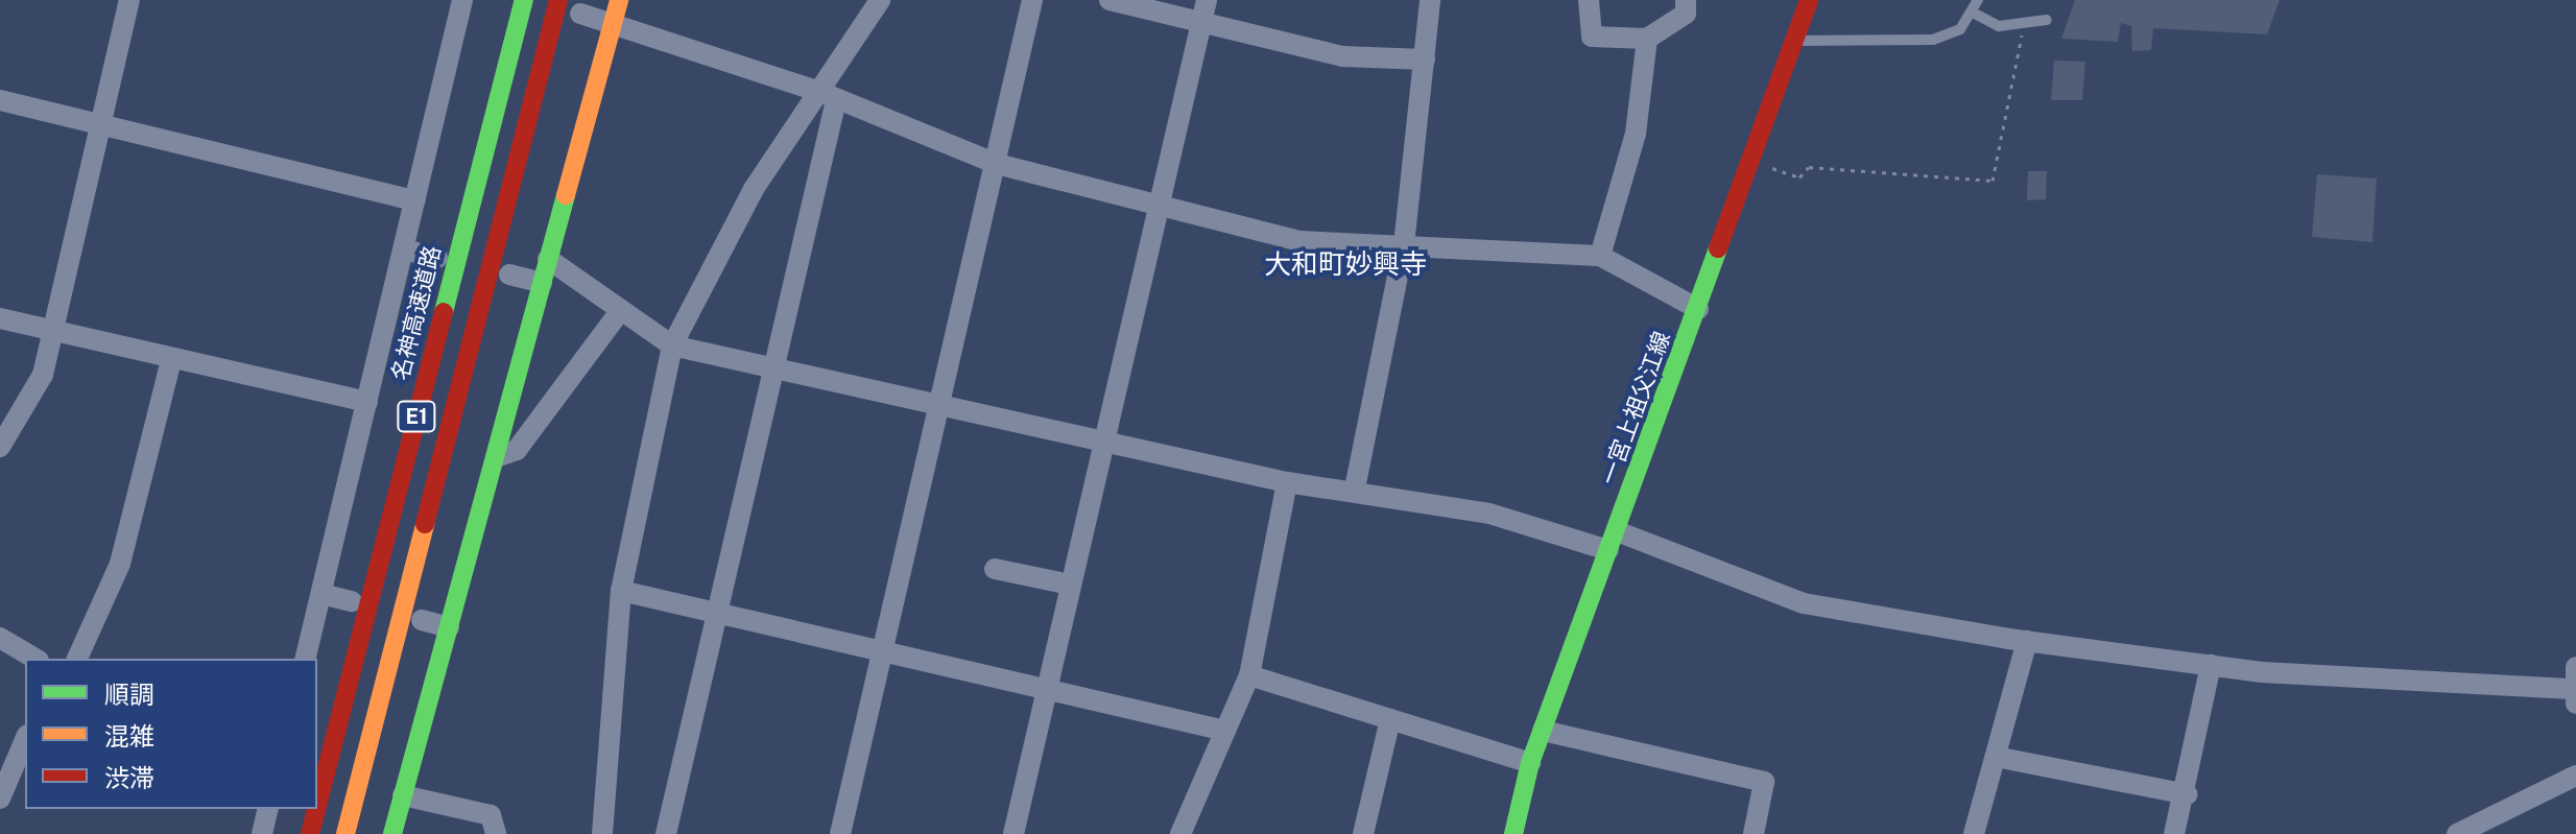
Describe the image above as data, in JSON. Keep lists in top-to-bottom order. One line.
{"streets":{"main road":["名神高速道路","一宮上祖父江線","E1"]},"districts":["大和町妙興寺"],"legend":["順調","混雑","渋滞"]}
